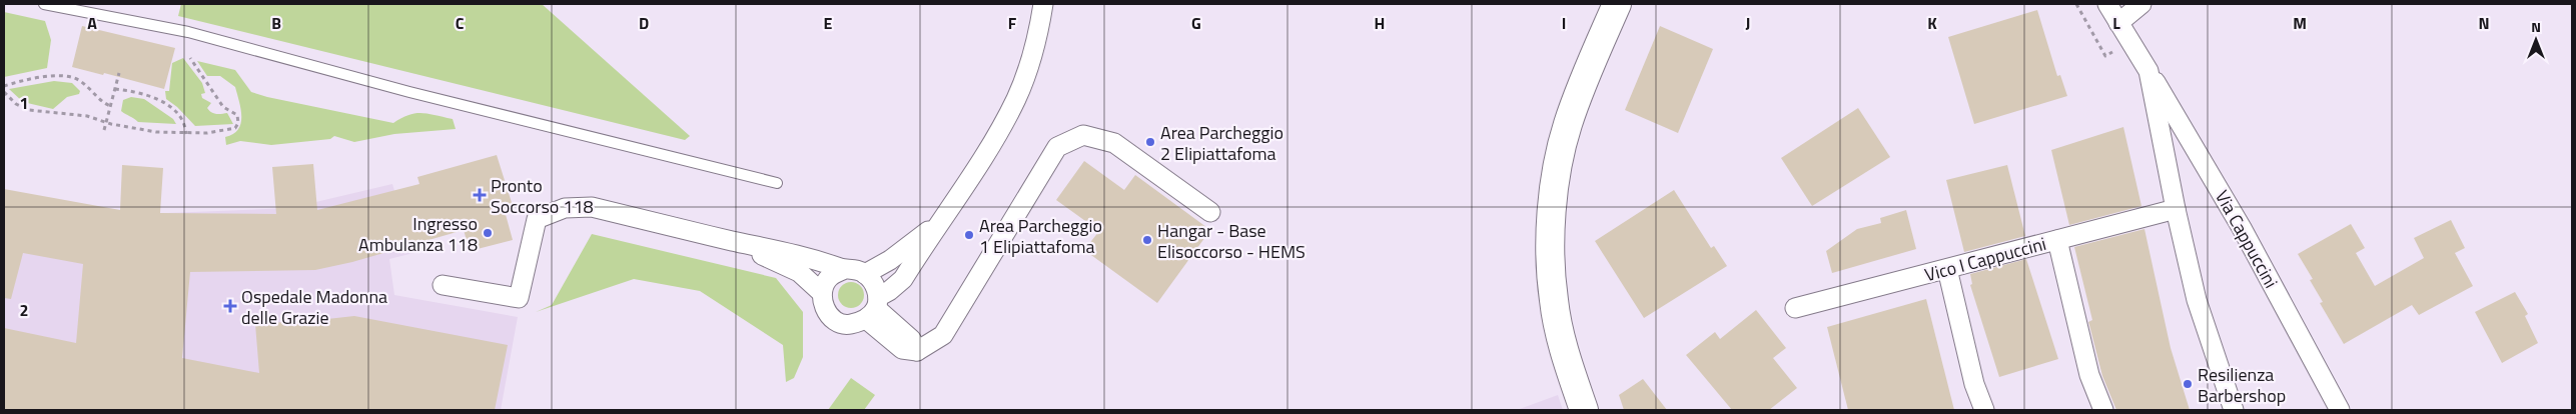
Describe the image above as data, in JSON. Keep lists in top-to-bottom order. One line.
{"streets":{"street":["Via Cappuccini","Vico I Cappuccini"]},"crossings":[["Via Cappuccini","Vico I Cappuccini"]],"places":{"other":["Area Parcheggio 2 Elipiattafoma","Ingresso Ambulanza 118","Area Parcheggio 1 Elipiattafoma","Hangar - Base Elisoccorso - HEMS","Resilienza Barbershop"],"health":["Pronto Soccorso 118","Ospedale Madonna delle Grazie"]},"north":"top","grid":{"columns":["A","B","C","D","E","F","G","H","I","J","K","L","M","N"],"rows":["1","2"]}}
